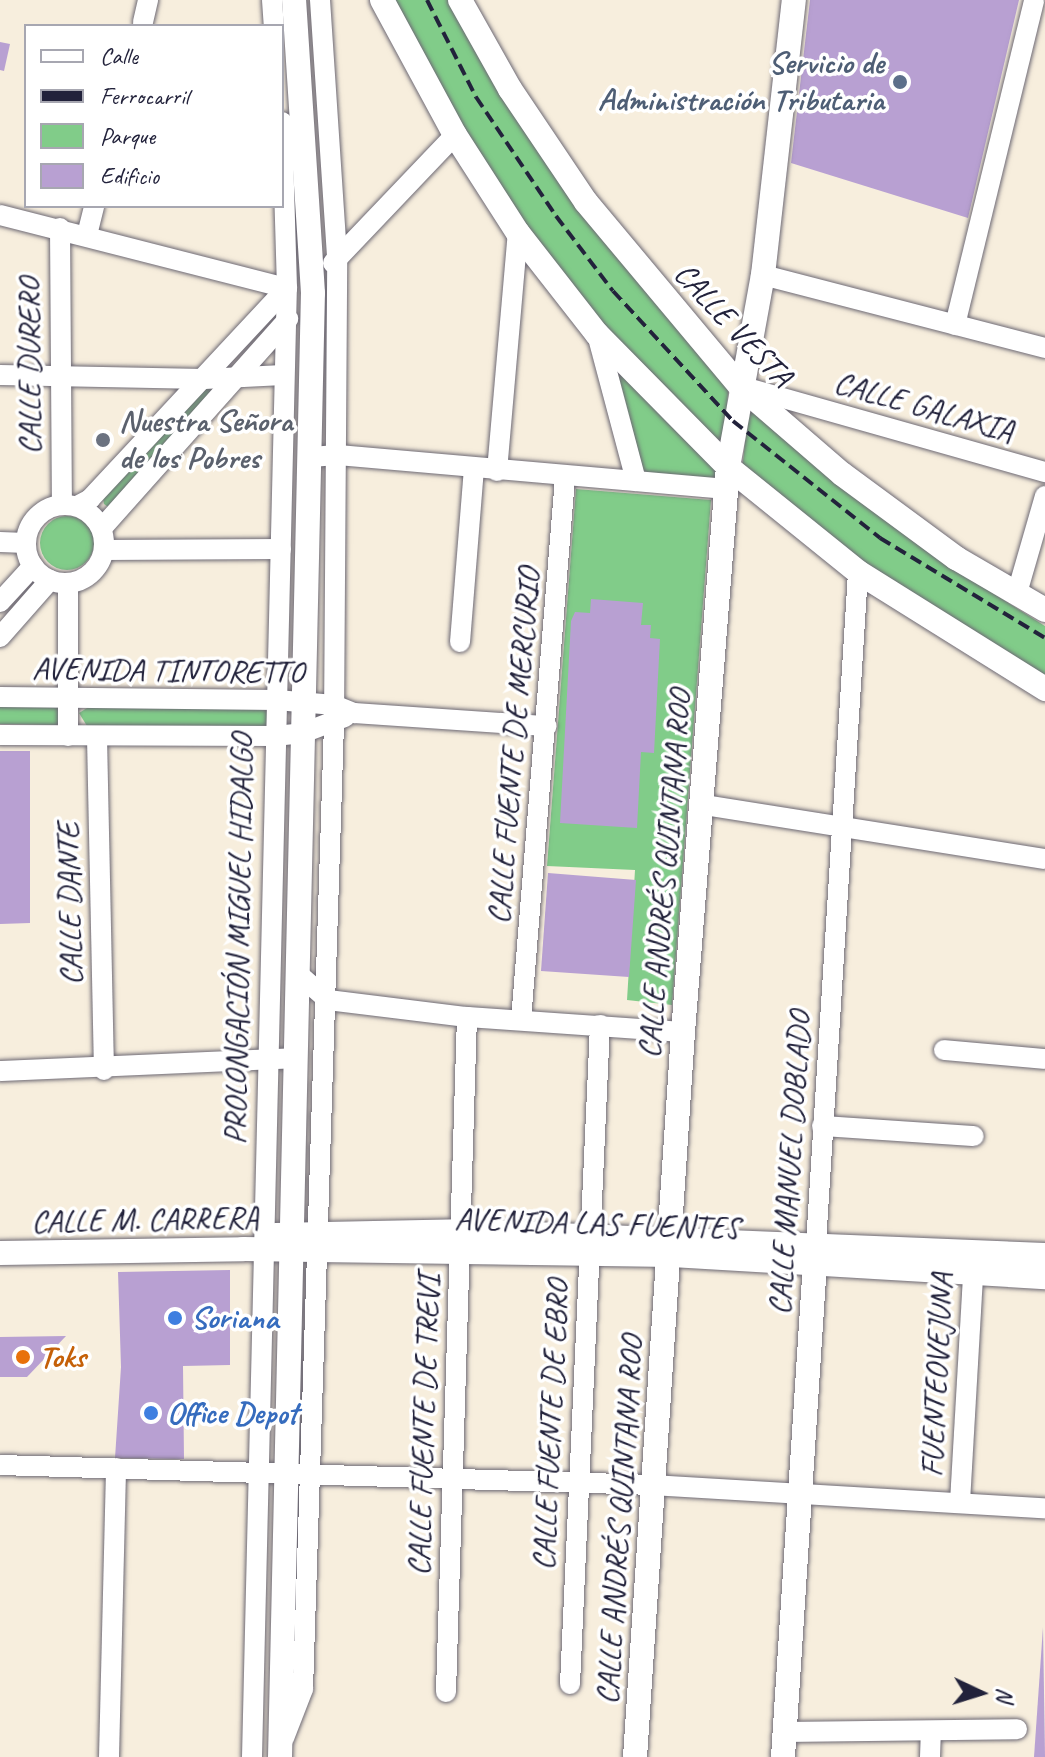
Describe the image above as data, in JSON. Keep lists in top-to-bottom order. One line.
{"streets":{"main road":["CALLE VESTA","CALLE ANDRÉS QUINTANA ROO","PROLONGACIÓN MIGUEL HIDALGO","CALLE MANUEL DOBLADO","CALLE M. CARRERA","AVENIDA LAS FUENTES"],"street":["CALLE DURERO","CALLE GALAXIA","AVENIDA TINTORETTO","CALLE FUENTE DE MERCURIO","CALLE DANTE","FUENTEOVEJUNA","CALLE FUENTE DE TREVI","CALLE FUENTE DE EBRO"]},"crossings":[["CALLE VESTA","CALLE GALAXIA"],["CALLE VESTA","CALLE ANDRÉS QUINTANA ROO"],["CALLE GALAXIA","CALLE ANDRÉS QUINTANA ROO"],["AVENIDA TINTORETTO","CALLE DANTE"],["AVENIDA TINTORETTO","PROLONGACIÓN MIGUEL HIDALGO"],["CALLE ANDRÉS QUINTANA ROO","AVENIDA LAS FUENTES"],["PROLONGACIÓN MIGUEL HIDALGO","CALLE M. CARRERA"],["PROLONGACIÓN MIGUEL HIDALGO","AVENIDA LAS FUENTES"],["CALLE MANUEL DOBLADO","AVENIDA LAS FUENTES"],["CALLE M. CARRERA","AVENIDA LAS FUENTES"],["AVENIDA LAS FUENTES","FUENTEOVEJUNA"],["AVENIDA LAS FUENTES","CALLE FUENTE DE TREVI"],["AVENIDA LAS FUENTES","CALLE FUENTE DE EBRO"]],"places":["Servicio de Administración Tributaria","Nuestra Señora de los Pobres","Soriana","Toks","Office Depot"],"legend":["Calle","Ferrocarril","Parque","Edificio"],"north":"right"}
